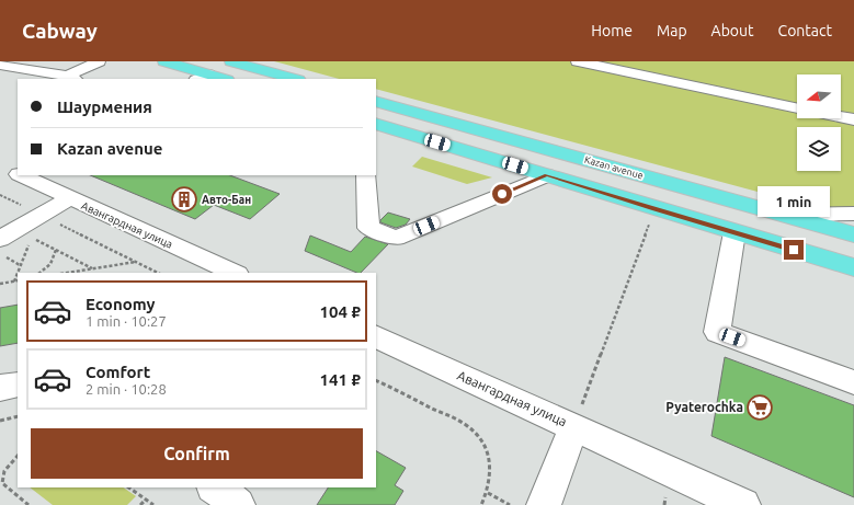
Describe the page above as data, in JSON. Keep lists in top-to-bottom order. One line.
{"streets":{"main road":["Kazan avenue"],"street":["Авангардная улица"]},"places":{"building":["Авто-Бан"],"supermarket":["Pyaterochka"]},"north":"left","page":{"header":"Cabway","nav":["Home","Map","About","Contact"],"banner":["Шаурмения","Kazan avenue"],"bubble":"1 min","list":[{"name":"Economy","note":"1 min · 10:27","value":"104 ₽"},{"name":"Comfort","note":"2 min · 10:28","value":"141 ₽"}],"buttons":"Confirm"}}
